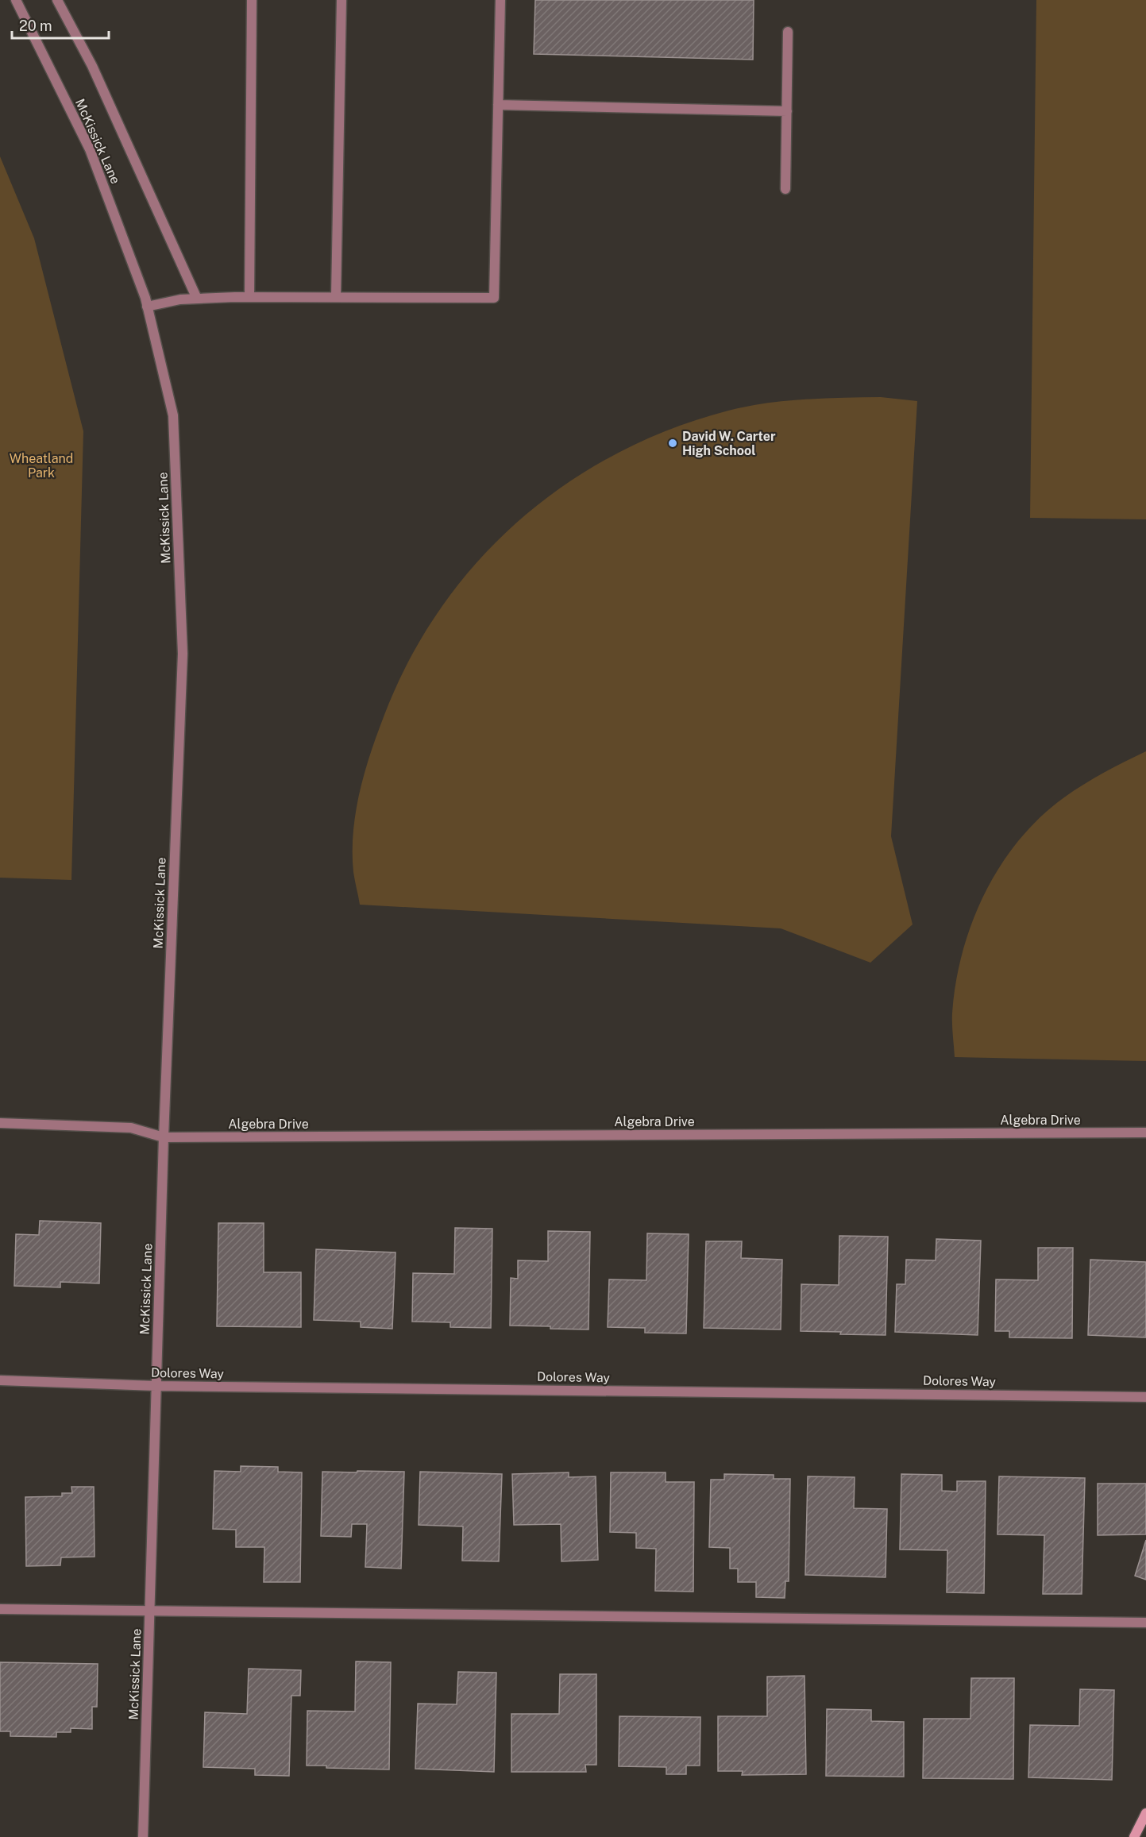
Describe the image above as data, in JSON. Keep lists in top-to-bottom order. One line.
{"streets":{"street":["McKissick Lane","Algebra Drive","Dolores Way"]},"crossings":[["McKissick Lane","Algebra Drive"],["McKissick Lane","Dolores Way"]],"parks":["Wheatland Park"],"places":["David W. Carter High School"],"scale_bar":"20 m"}
